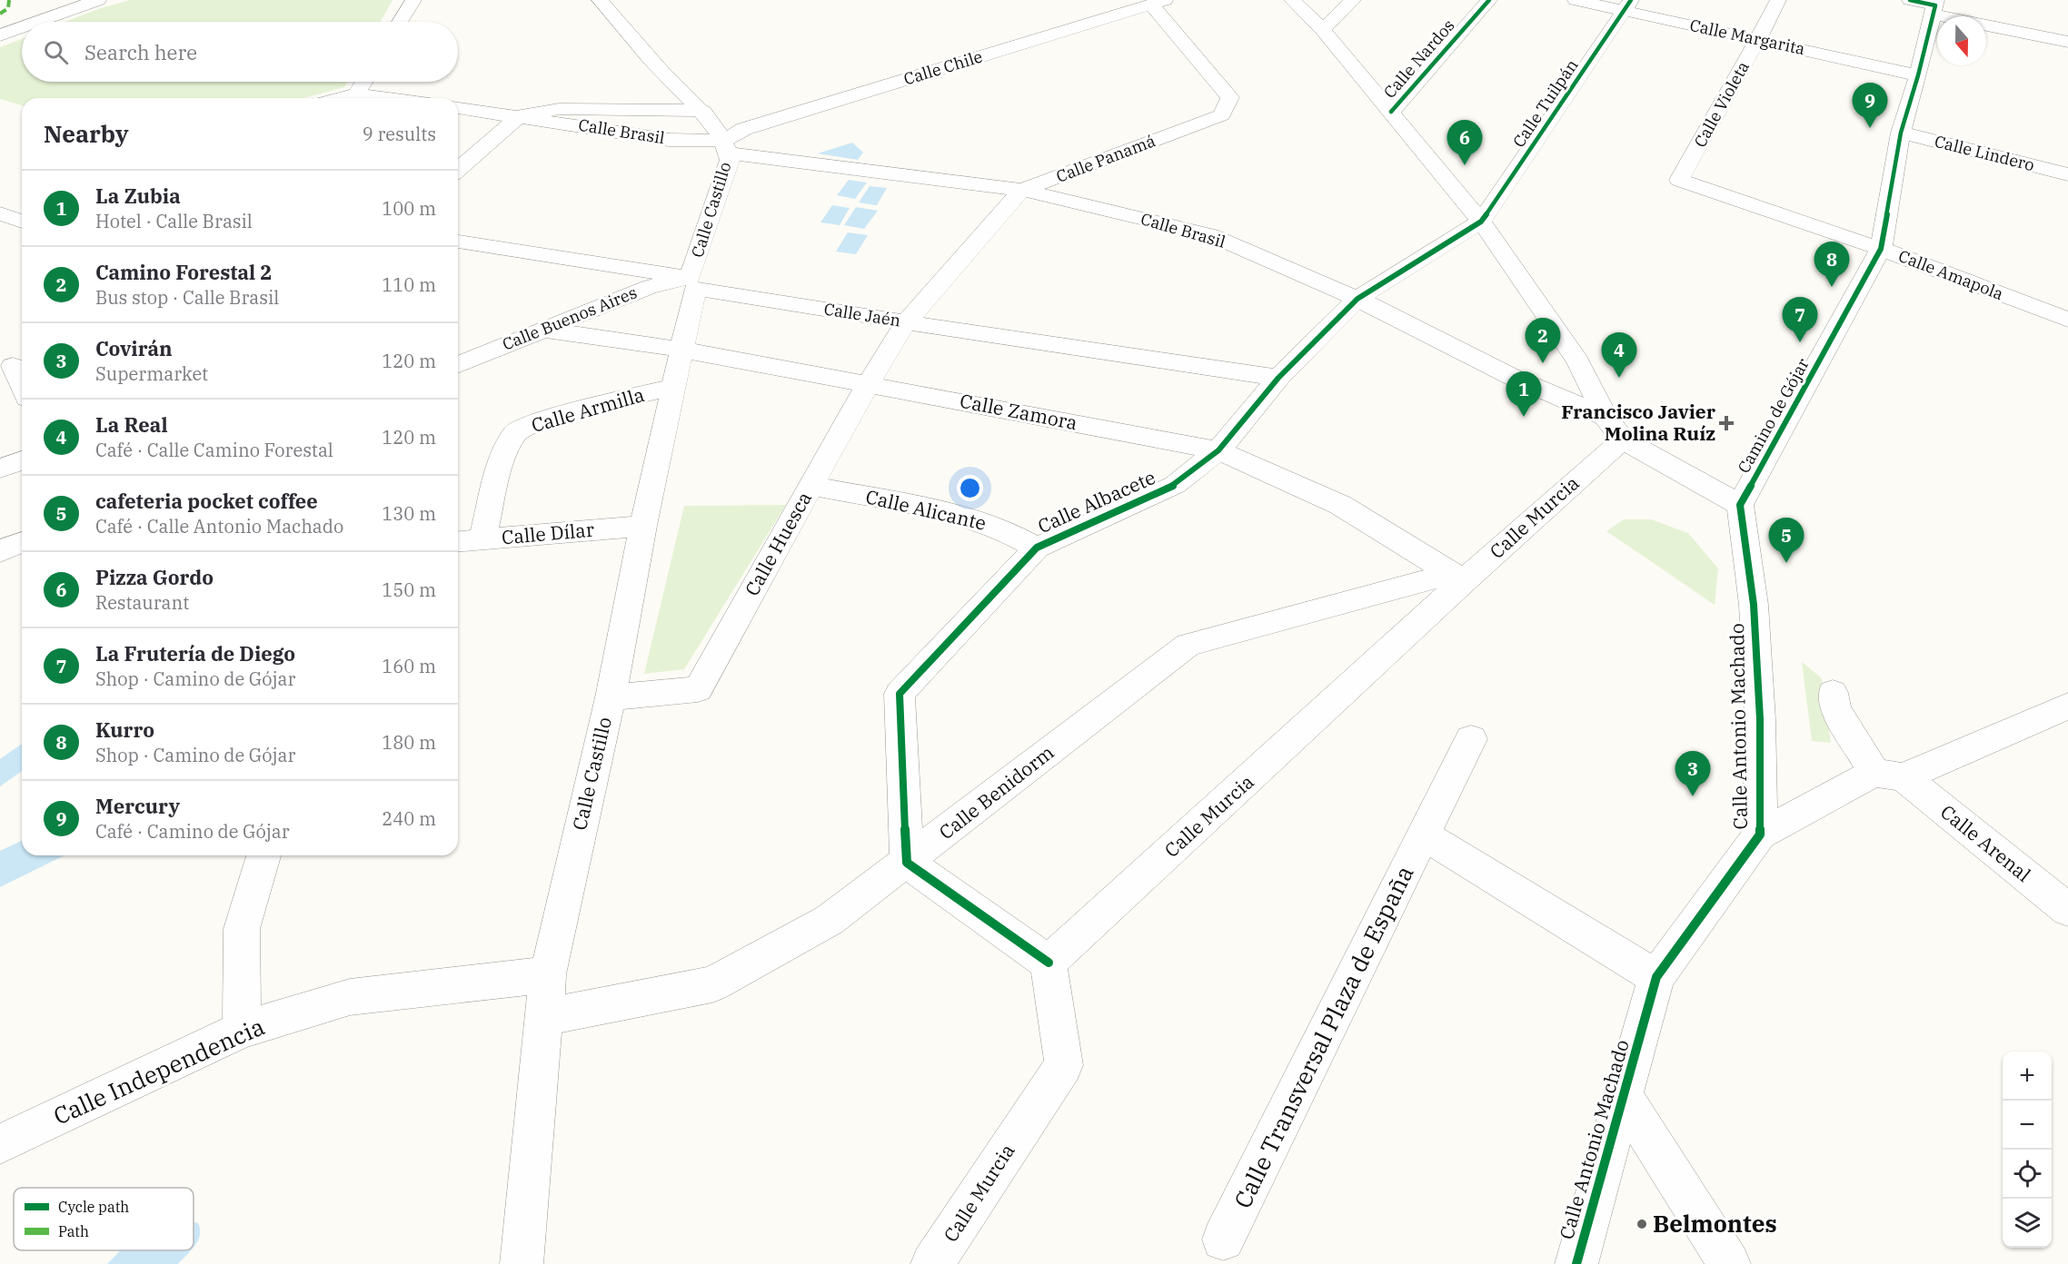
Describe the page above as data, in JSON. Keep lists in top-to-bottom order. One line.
{"streets":{"street":["Calle Margarita","Calle Nardos","Calle Chile","Calle Tuilpán","Calle Violeta","Calle Brasil","Calle Lindero","Calle Panamá","Calle Castillo","Calle Amapola","Calle Jaén","Calle Buenos Aires","Calle Armilla","Calle Zamora","Camino de Gójar","Calle Albacete","Calle Alicante","Calle Murcia","Calle Dílar","Calle Huesca","Calle Antonio Machado","Calle Benidorm","Calle Arenal","Calle Transversal Plaza de España","Calle Independencia"]},"crossings":[["Calle Margarita","Calle Tuilpán"],["Calle Margarita","Calle Violeta"],["Calle Margarita","Camino de Gójar"],["Calle Chile","Calle Brasil"],["Calle Chile","Calle Panamá"],["Calle Chile","Calle Castillo"],["Calle Tuilpán","Calle Albacete"],["Calle Violeta","Calle Amapola"],["Calle Brasil","Calle Panamá"],["Calle Brasil","Calle Castillo"],["Calle Brasil","Camino de Gójar"],["Calle Brasil","Calle Albacete"],["Calle Brasil","Calle Murcia"],["Calle Brasil","Calle Antonio Machado"],["Calle Lindero","Camino de Gójar"],["Calle Panamá","Calle Jaén"],["Calle Panamá","Calle Huesca"],["Calle Castillo","Calle Jaén"],["Calle Castillo","Calle Buenos Aires"],["Calle Castillo","Calle Armilla"],["Calle Castillo","Calle Zamora"],["Calle Castillo","Calle Dílar"],["Calle Castillo","Calle Huesca"],["Calle Castillo","Calle Benidorm"],["Calle Castillo","Calle Independencia"],["Calle Amapola","Camino de Gójar"],["Calle Jaén","Calle Buenos Aires"],["Calle Jaén","Calle Albacete"],["Calle Jaén","Calle Huesca"],["Calle Buenos Aires","Calle Zamora"],["Calle Armilla","Calle Dílar"],["Calle Zamora","Calle Albacete"],["Calle Zamora","Calle Murcia"],["Calle Zamora","Calle Huesca"],["Calle Zamora","Calle Benidorm"],["Camino de Gójar","Calle Antonio Machado"],["Calle Albacete","Calle Alicante"],["Calle Albacete","Calle Benidorm"],["Calle Alicante","Calle Huesca"],["Calle Murcia","Calle Benidorm"]],"places":{"health":["Francisco Javier Molina Ruíz"],"other":["Belmontes"]},"legend":["Cycle path","Path"],"north":"bottom","page":{"search":"Search here","pins":["9","6","8","7","2","4","1","5","3"],"heading":["Nearby","9 results"],"list":[{"mark":"1","name":"La Zubia","note":"Hotel · Calle Brasil","value":"100 m"},{"mark":"2","name":"Camino Forestal 2","note":"Bus stop · Calle Brasil","value":"110 m"},{"mark":"3","name":"Covirán","note":"Supermarket","value":"120 m"},{"mark":"4","name":"La Real","note":"Café · Calle Camino Forestal","value":"120 m"},{"mark":"5","name":"cafeteria pocket coffee","note":"Café · Calle Antonio Machado","value":"130 m"},{"mark":"6","name":"Pizza Gordo","note":"Restaurant","value":"150 m"},{"mark":"7","name":"La Frutería de Diego","note":"Shop · Camino de Gójar","value":"160 m"},{"mark":"8","name":"Kurro","note":"Shop · Camino de Gójar","value":"180 m"},{"mark":"9","name":"Mercury","note":"Café · Camino de Gójar","value":"240 m"}],"map_buttons":["+","−"]}}
